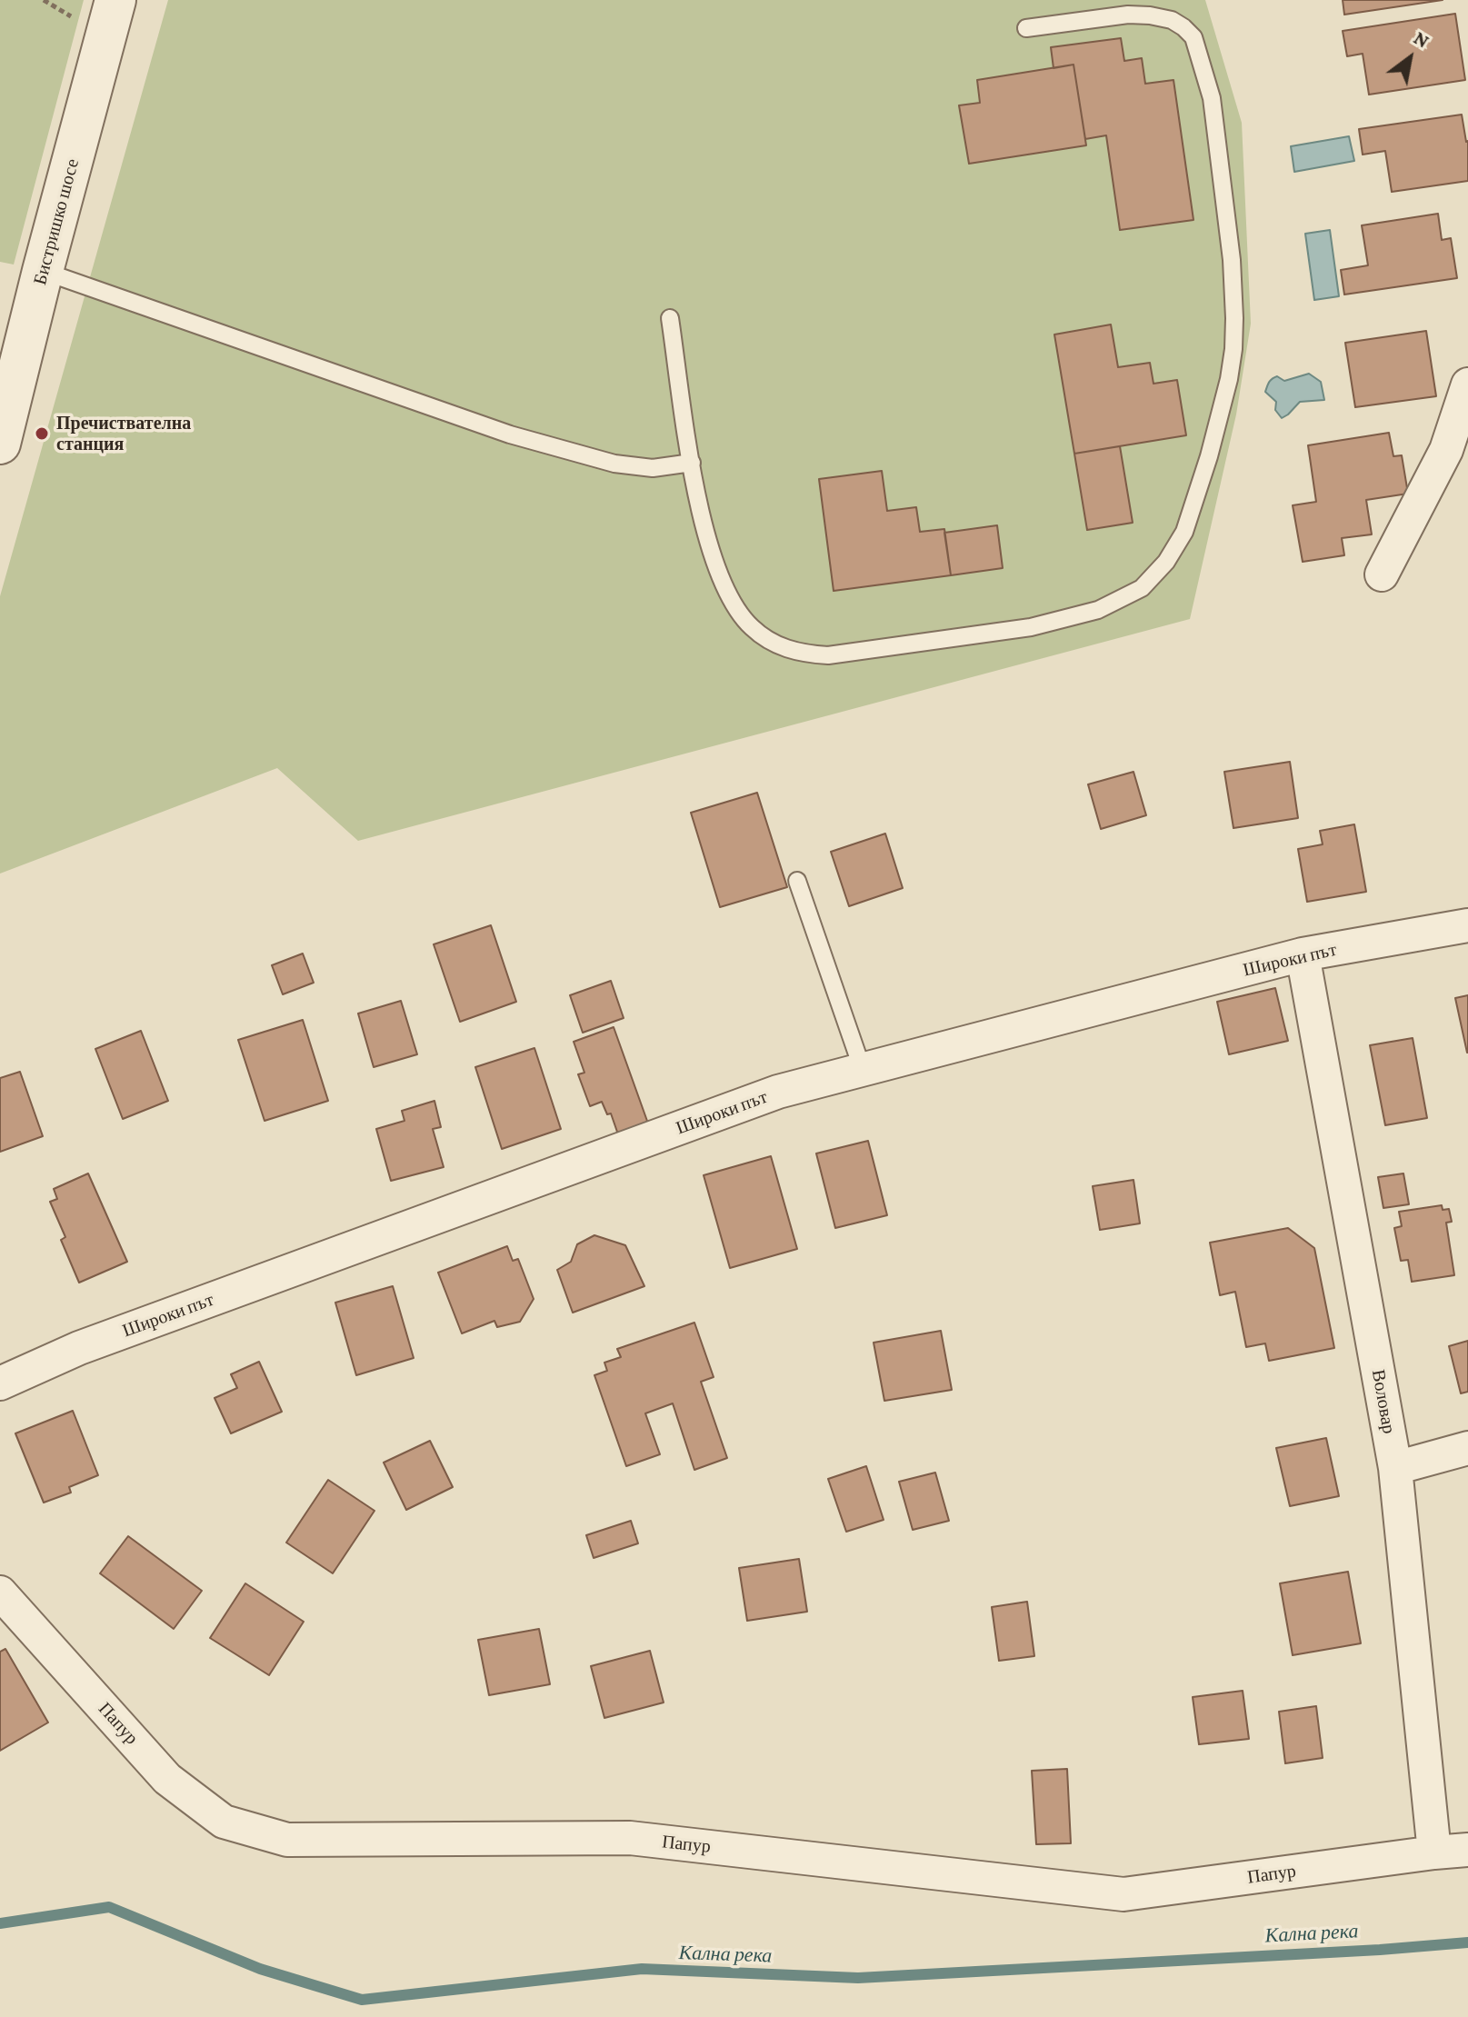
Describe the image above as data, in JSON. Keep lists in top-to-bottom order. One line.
{"streets":{"street":["Бистришко шосе","Широки път","Воловар","Папур"]},"crossings":[["Широки път","Воловар"],["Воловар","Папур"]],"water":["Кална река"],"places":["Пречиствателна станция"],"north":"top right"}
